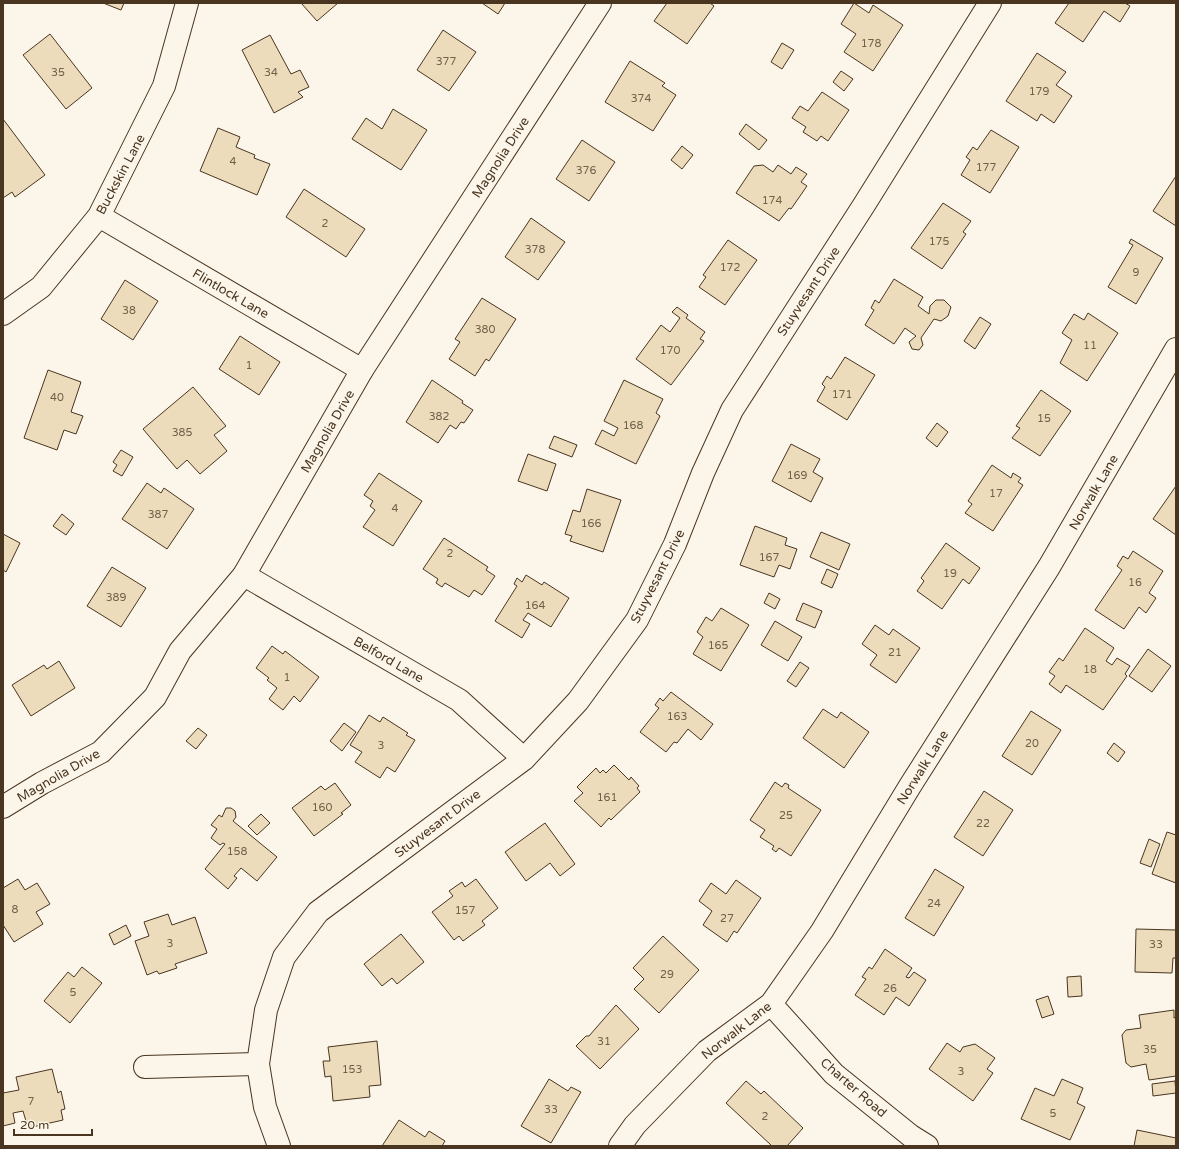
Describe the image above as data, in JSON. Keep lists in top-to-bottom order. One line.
{"streets":{"street":["Magnolia Drive","Buckskin Lane","Stuyvesant Drive","Flintlock Lane","Norwalk Lane","Belford Lane","Charter Road"]},"crossings":[["Magnolia Drive","Flintlock Lane"],["Magnolia Drive","Belford Lane"],["Buckskin Lane","Flintlock Lane"],["Stuyvesant Drive","Belford Lane"],["Norwalk Lane","Charter Road"]],"house_numbers":["178","377","35","34","179","374","4","177","376","174","2","175","378","172","9","38","380","11","170","1","171","40","382","15","168","385","169","17","4","387","166","2","167","19","16","389","164","165","21","18","1","163","20","3","161","160","25","22","158","24","8","157","27","3","33","29","26","5","31","35","153","3","7","33","5","2"],"scale_bar":"20 m"}
